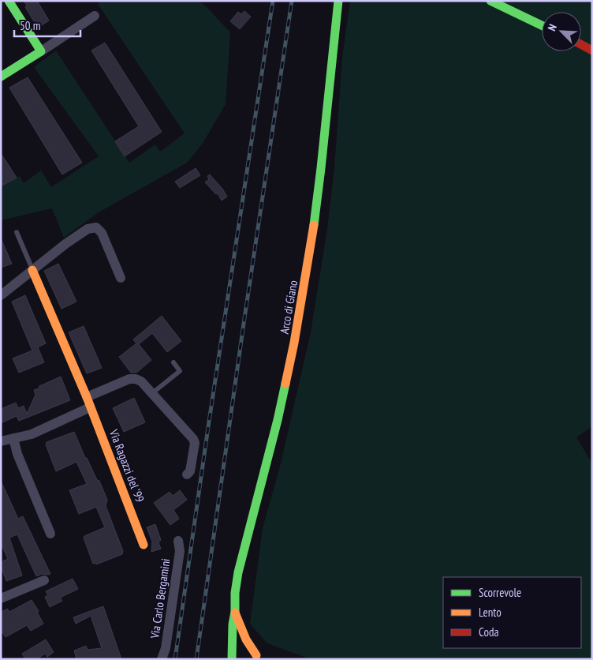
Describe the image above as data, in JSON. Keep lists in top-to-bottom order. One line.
{"streets":{"main road":["Arco di Giano","Via Ragazzi del '99"],"street":["Via Carlo Bergamini"]},"legend":["Scorrevole","Lento","Coda"],"scale_bar":"50 m","north":"top left"}
